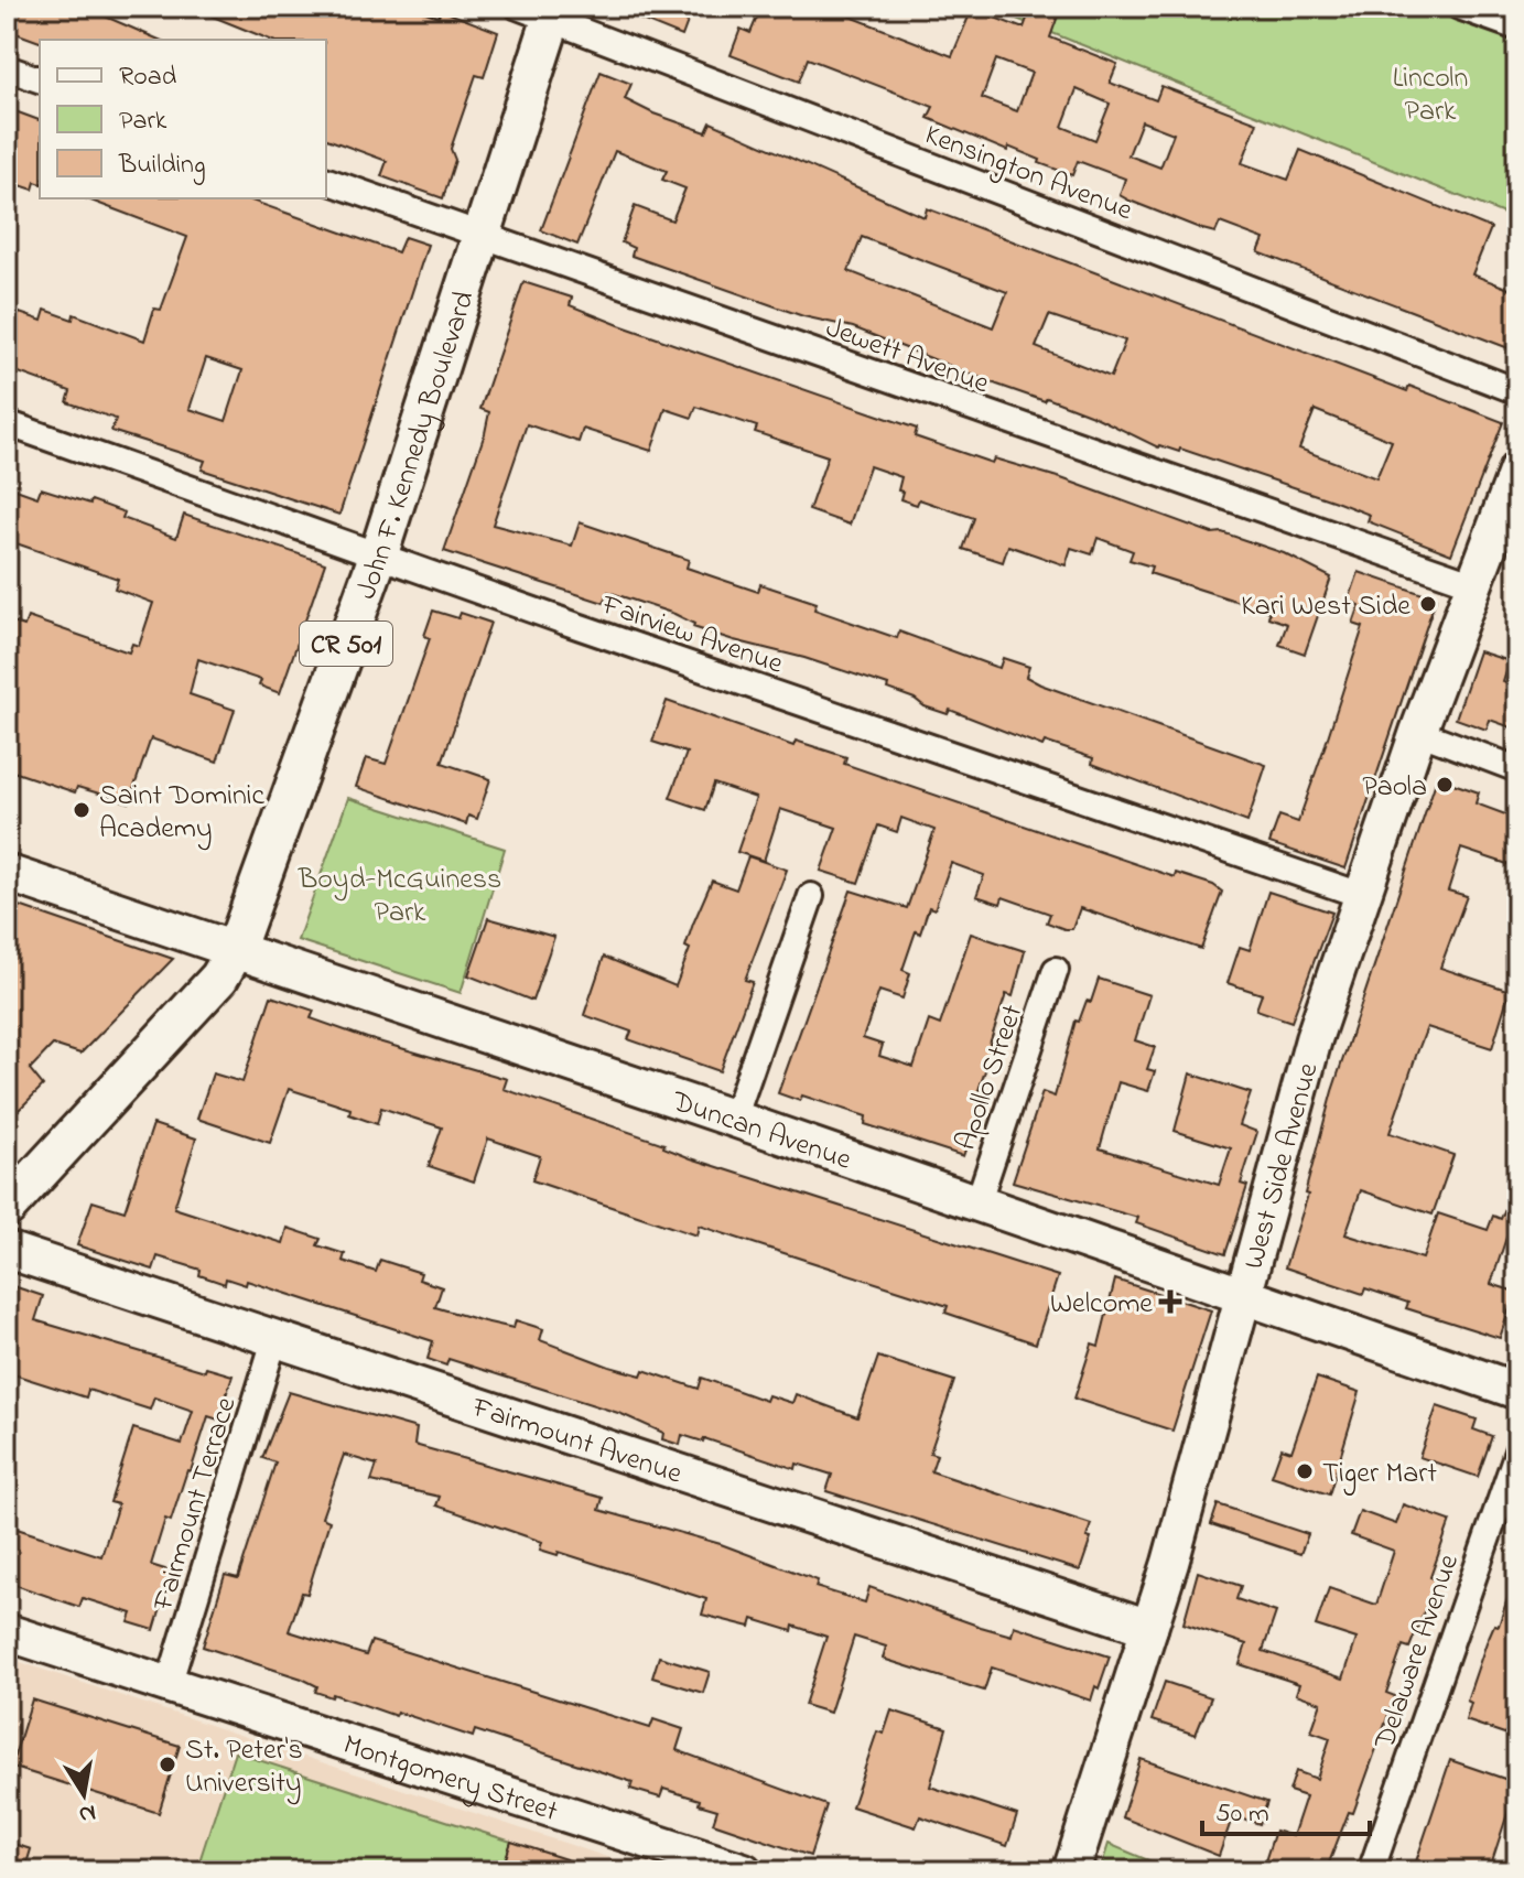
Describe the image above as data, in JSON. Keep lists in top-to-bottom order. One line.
{"streets":{"main road":["John F. Kennedy Boulevard","CR 501","Duncan Avenue","West Side Avenue","Fairmount Avenue","Montgomery Street"],"street":["Kensington Avenue","Jewett Avenue","Fairview Avenue","Apollo Street","Fairmount Terrace","Delaware Avenue"]},"crossings":[["Kensington Avenue","John F. Kennedy Boulevard"],["Jewett Avenue","John F. Kennedy Boulevard"],["Jewett Avenue","West Side Avenue"],["John F. Kennedy Boulevard","Fairview Avenue"],["John F. Kennedy Boulevard","Duncan Avenue"],["Fairview Avenue","West Side Avenue"],["Apollo Street","Duncan Avenue"],["Duncan Avenue","West Side Avenue"],["West Side Avenue","Fairmount Avenue"],["Fairmount Avenue","Fairmount Terrace"],["Fairmount Terrace","Montgomery Street"]],"parks":["Lincoln Park","Boyd-McGuiness Park"],"places":{"other":["Kari West Side","Paola","Saint Dominic Academy","Tiger Mart","St. Peter's University"],"health":["Welcome"]},"legend":["Road","Park","Building"],"scale_bar":"50 m","north":"bottom"}
